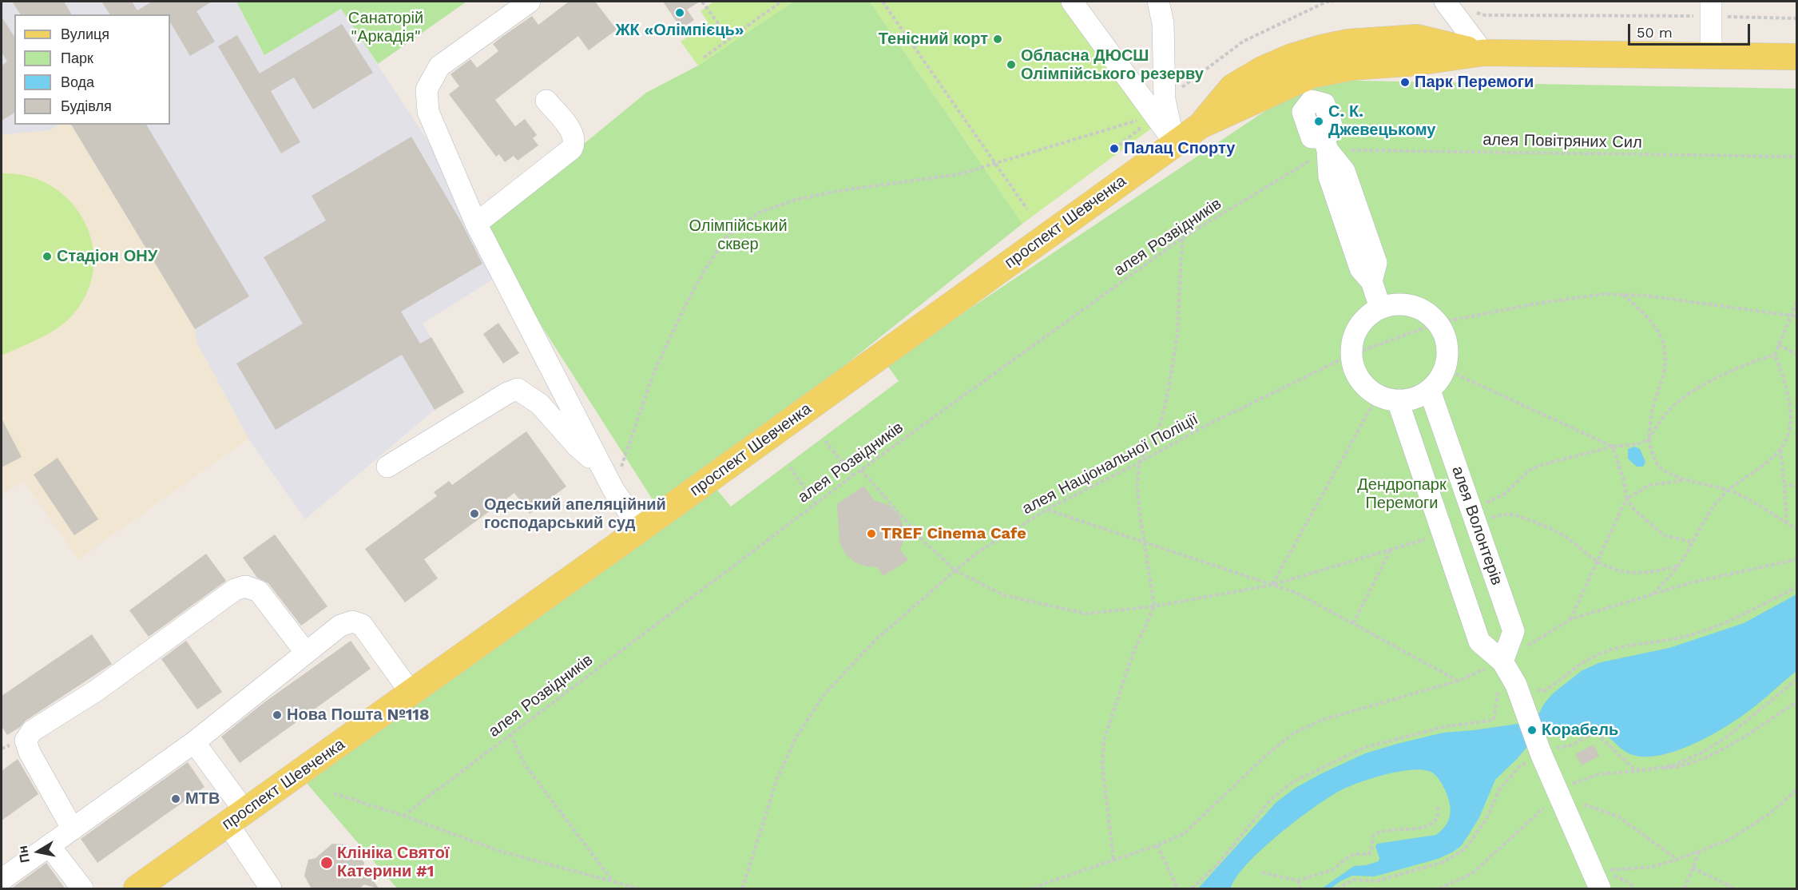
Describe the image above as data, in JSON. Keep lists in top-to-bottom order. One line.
{"streets":{"main road":["проспект Шевченка"],"street":["алея Волонтерів"],"path":["алея Повітряних Сил","алея Розвідників","алея Національної Поліції"]},"crossings":[["алея Повітряних Сил","алея Розвідників"]],"parks":["Санаторій \"Аркадія\"","Олімпійський сквер","Дендропарк Перемоги"],"places":["ЖК «Олімпієць»","Тенісний корт","Обласна ДЮСШ Олімпійського резерву","Парк Перемоги","С. К. Джевецькому","Палац Спорту","Стадіон ОНУ","Одеський апеляційний господарський суд","TREF Cinema Cafe","Нова Пошта №118","Корабель","МТВ","Клініка Святої Катерини #1"],"legend":["Вулиця","Парк","Вода","Будівля"],"scale_bar":"50 m","north":"left"}
